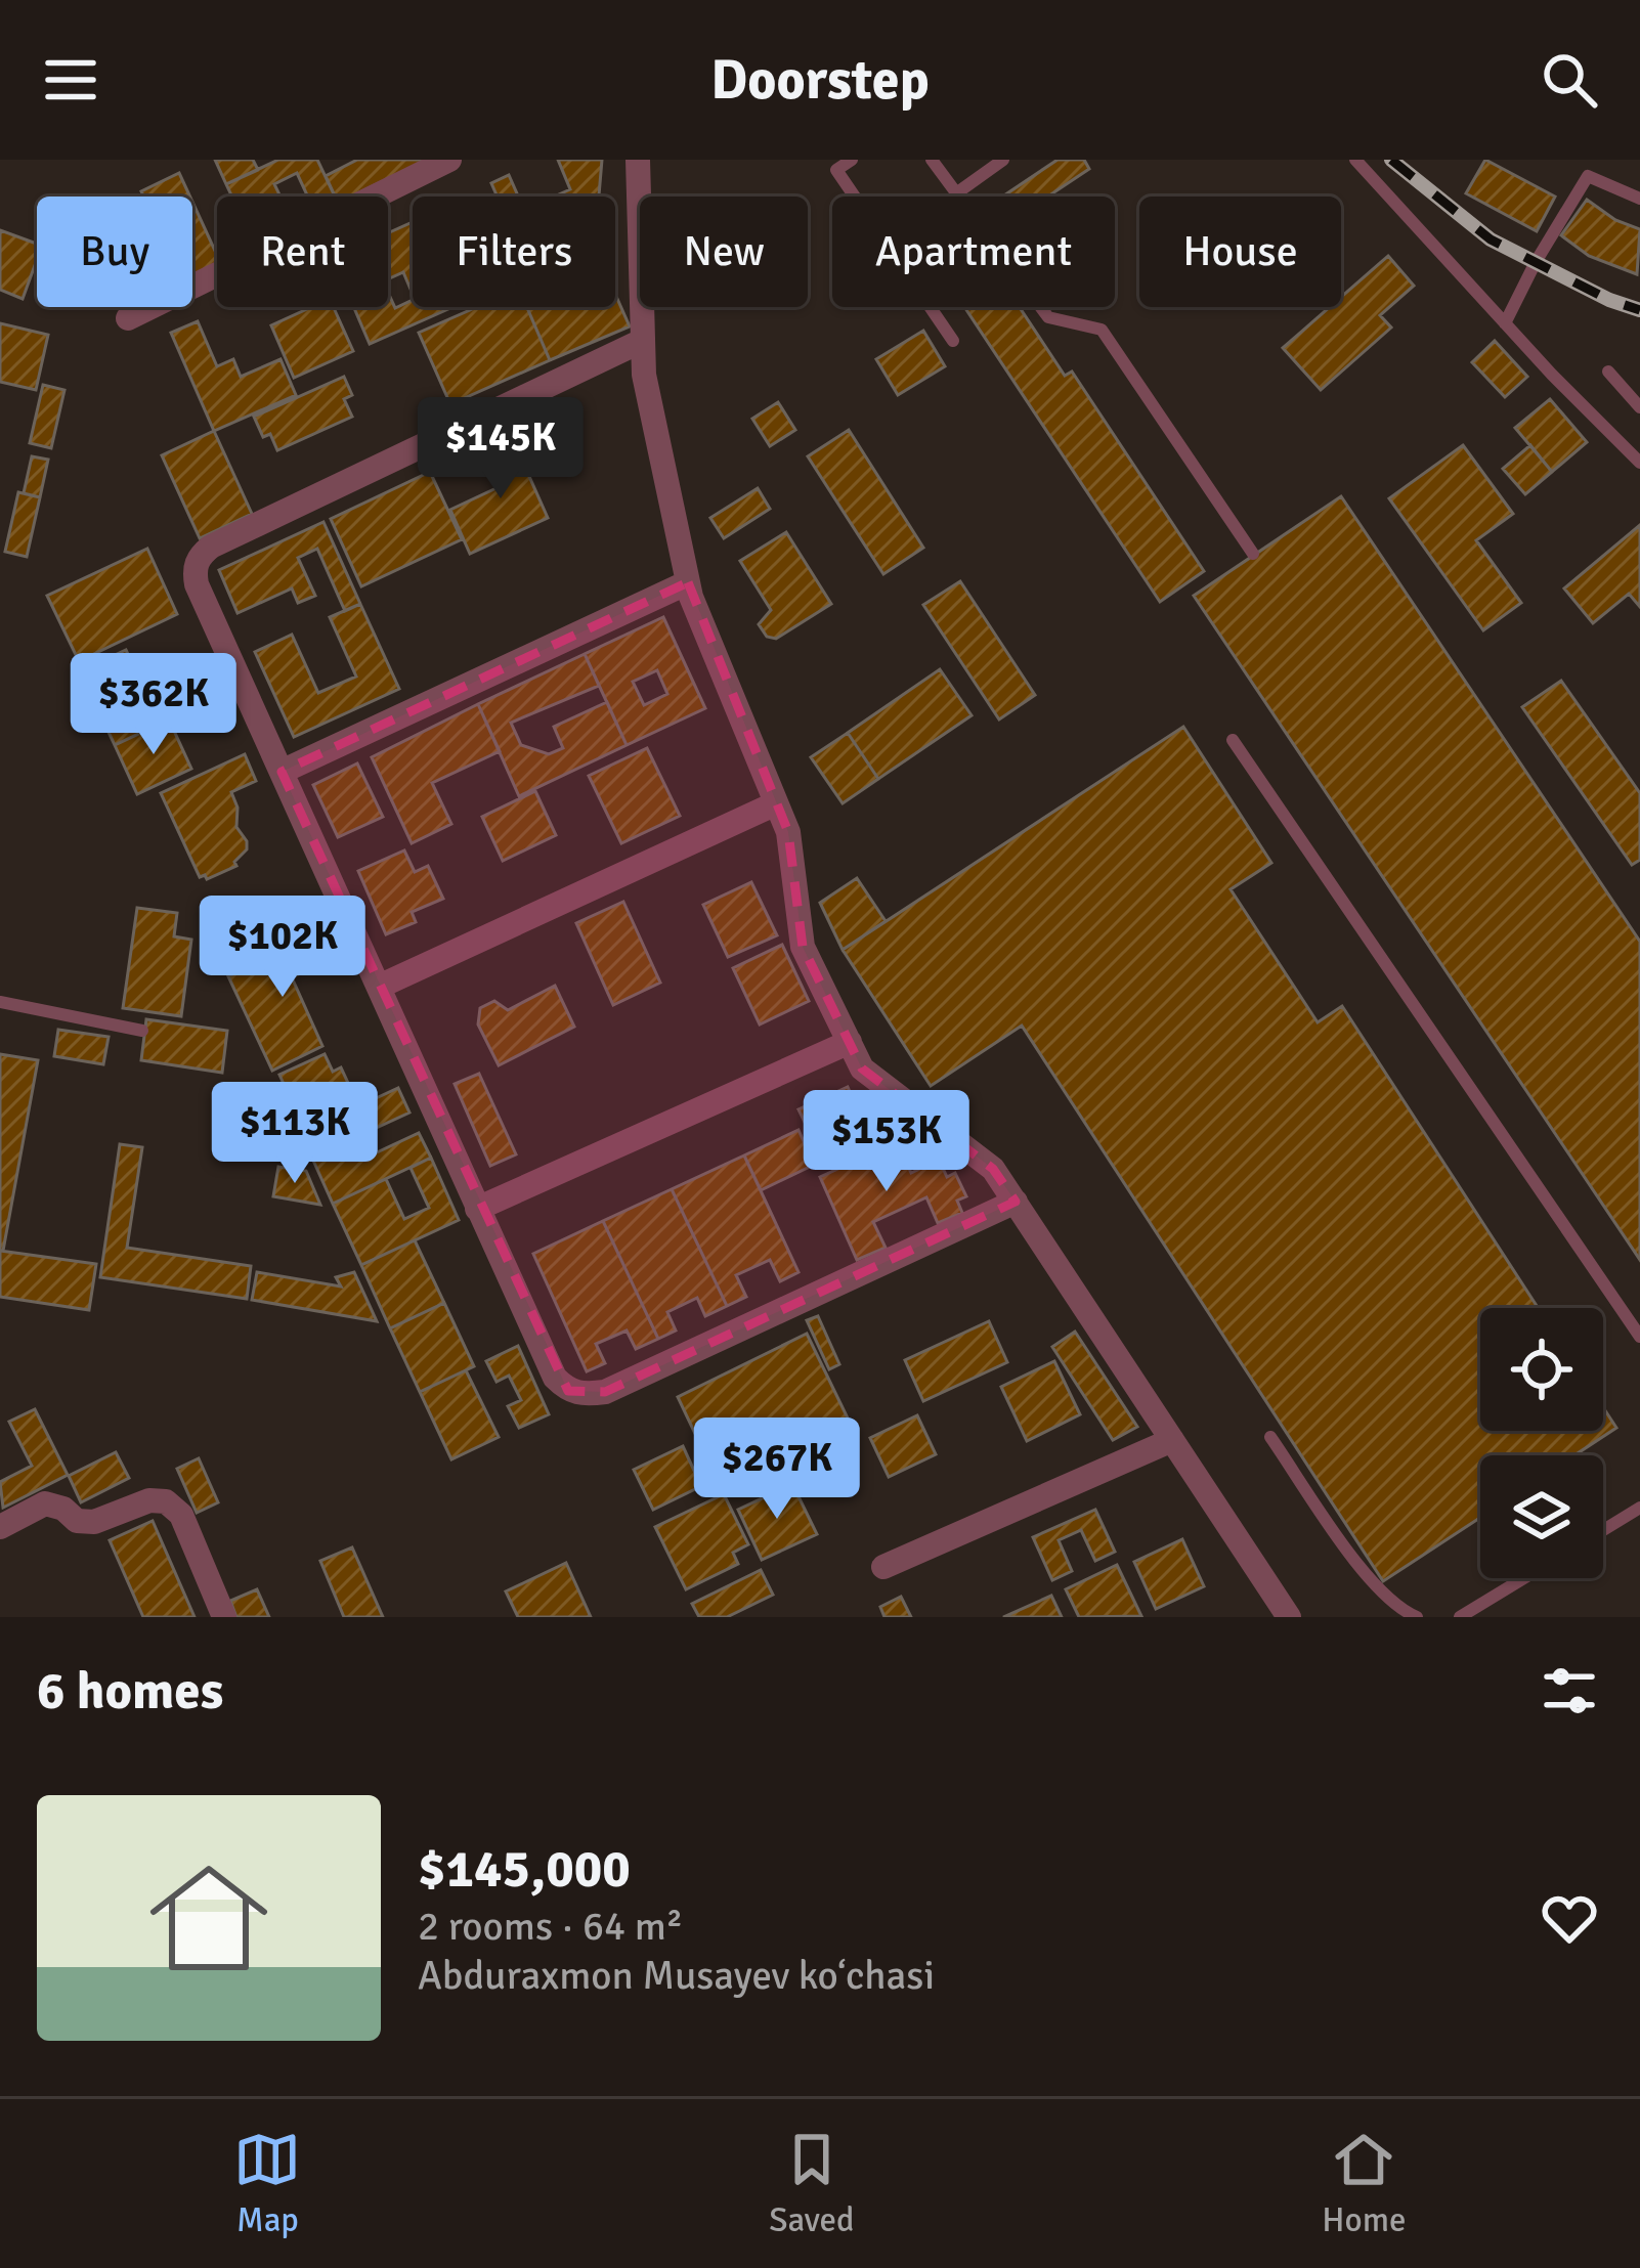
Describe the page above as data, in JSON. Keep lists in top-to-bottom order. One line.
{"page":{"header":"Doorstep","chip":["Buy","Rent","Filters","New","Apartment","House"],"price":["$145K","$362K","$102K","$113K","$153K","$267K"],"heading":"6 homes","list":[{"name":"$145,000","note":"2 rooms · 64 m² · Abduraxmon Musayev koʻchasi"}],"tabs":["Map","Saved","Home"]}}
